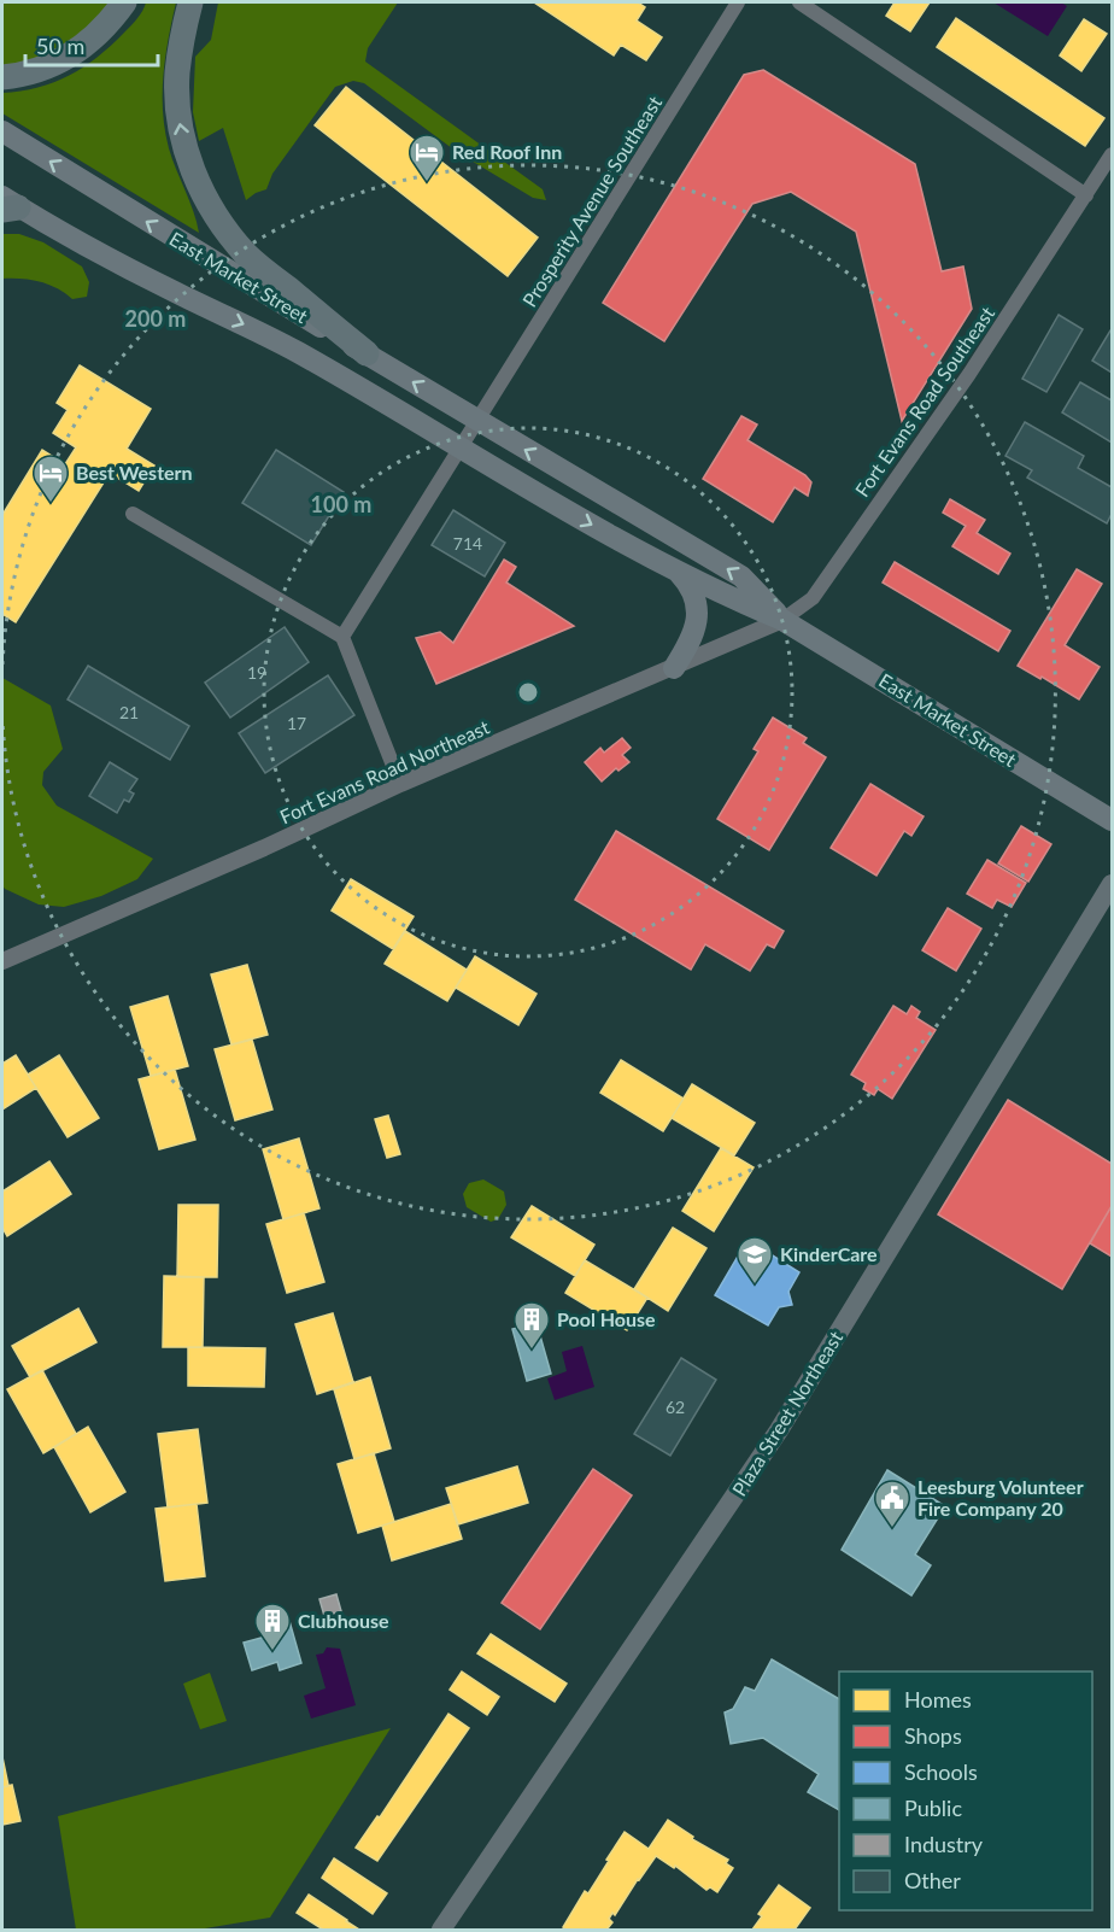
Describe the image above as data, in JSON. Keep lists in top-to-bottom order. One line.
{"streets":{"main road":["East Market Street","Plaza Street Northeast"],"street":["Prosperity Avenue Southeast","Fort Evans Road Southeast","Fort Evans Road Northeast"]},"crossings":[["Prosperity Avenue Southeast","East Market Street"],["East Market Street","Fort Evans Road Southeast"],["East Market Street","Fort Evans Road Northeast"],["Fort Evans Road Southeast","Fort Evans Road Northeast"]],"places":{"hotel":["Red Roof Inn","Best Western"],"school or university":["KinderCare"],"building":["Pool House","Clubhouse"],"public building":["Leesburg Volunteer Fire Company 20"]},"house_numbers":["714","19","21","17","62"],"legend":["Homes","Shops","Schools","Public","Industry","Other"],"scale_bar":"50 m","rings":["200 m","100 m"]}
